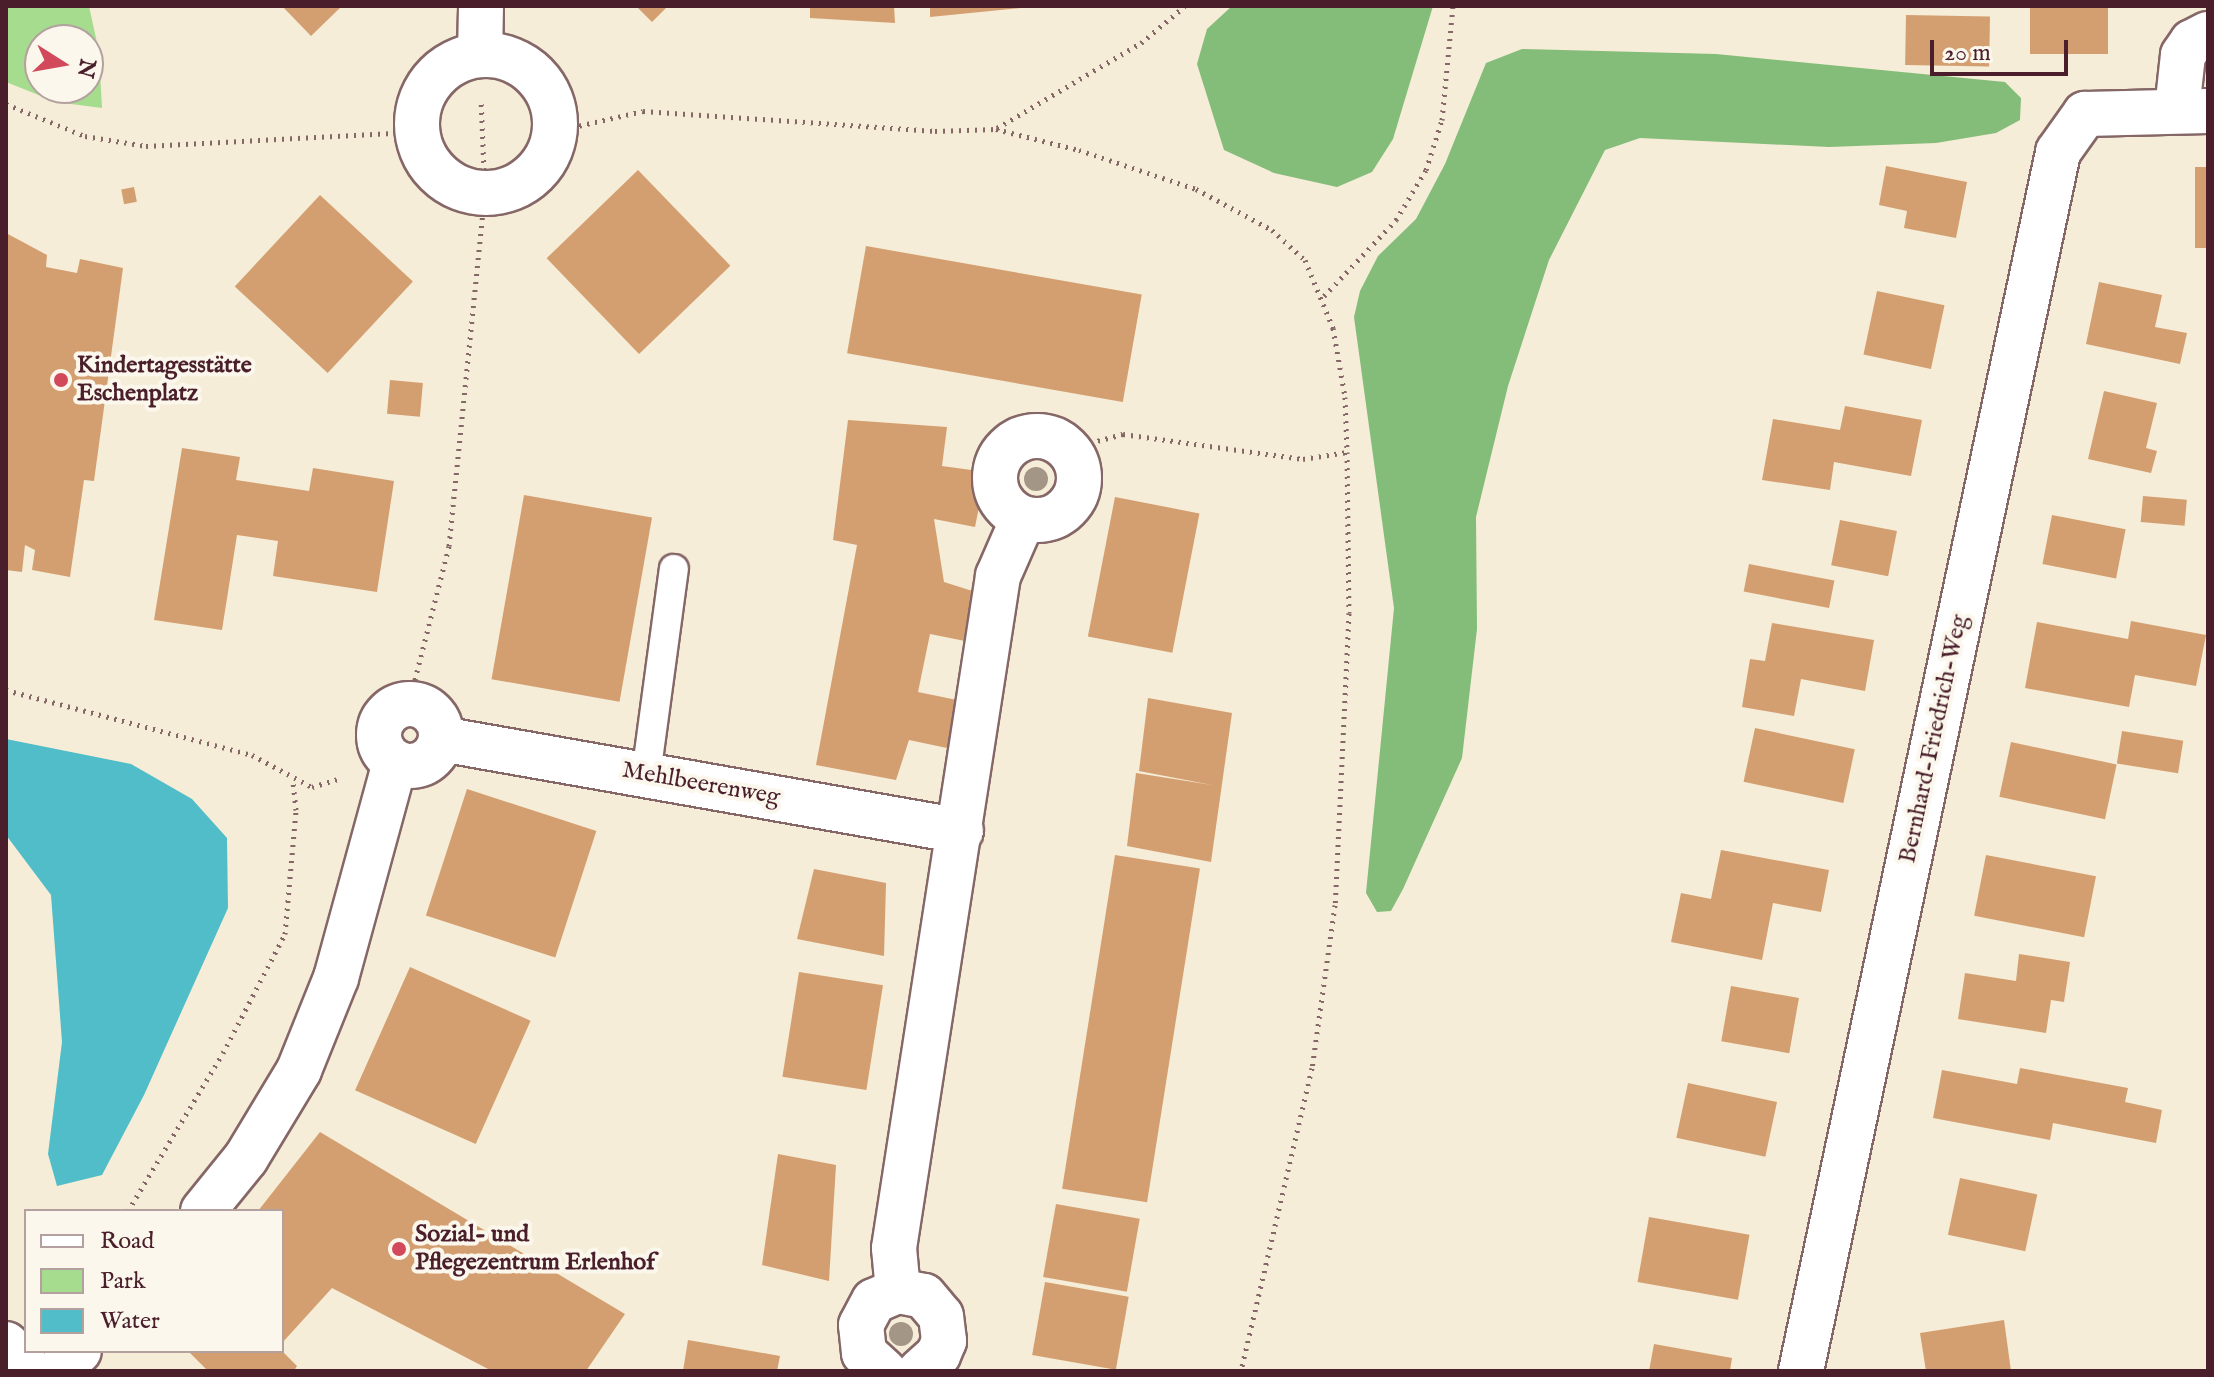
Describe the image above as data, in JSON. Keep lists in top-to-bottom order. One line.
{"streets":{"street":["Bernhard-Friedrich-Weg","Mehlbeerenweg"]},"places":["Kindertagesstätte Eschenplatz","Sozial- und Pflegezentrum Erlenhof"],"legend":["Road","Park","Water"],"scale_bar":"20 m","north":"right"}
